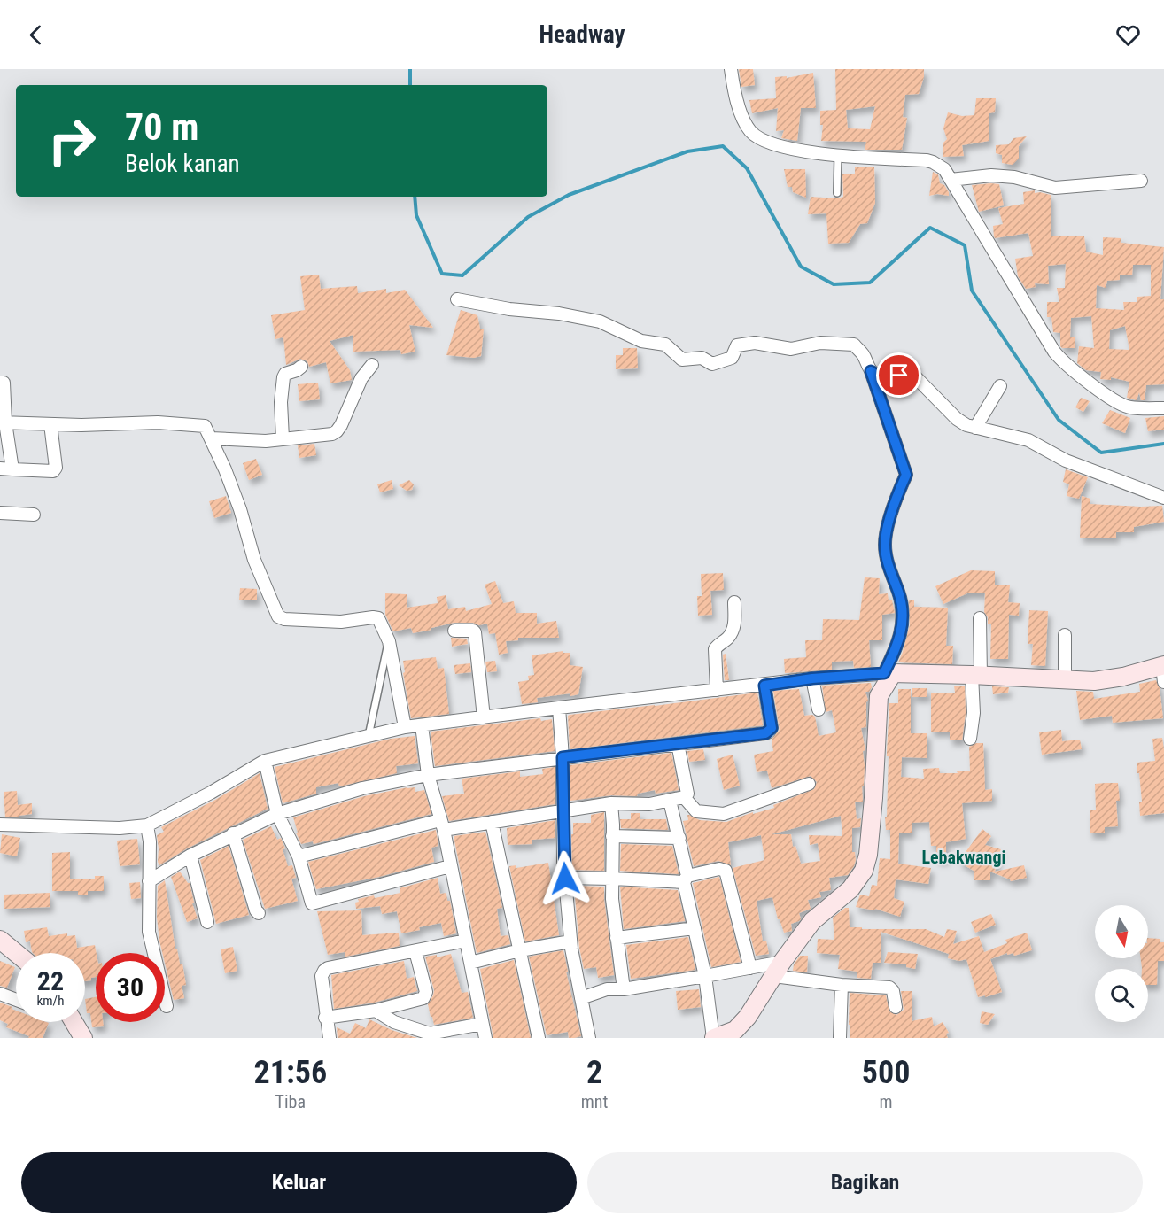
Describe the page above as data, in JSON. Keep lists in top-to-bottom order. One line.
{"districts":["Lebakwangi"],"north":"bottom","page":{"header":"Headway","turn":["70 m","Belok kanan"],"speed":"22 km/h","limit":"30","eta":["21:56","Tiba","2","mnt","500","m"],"buttons":["Keluar","Bagikan"]}}
